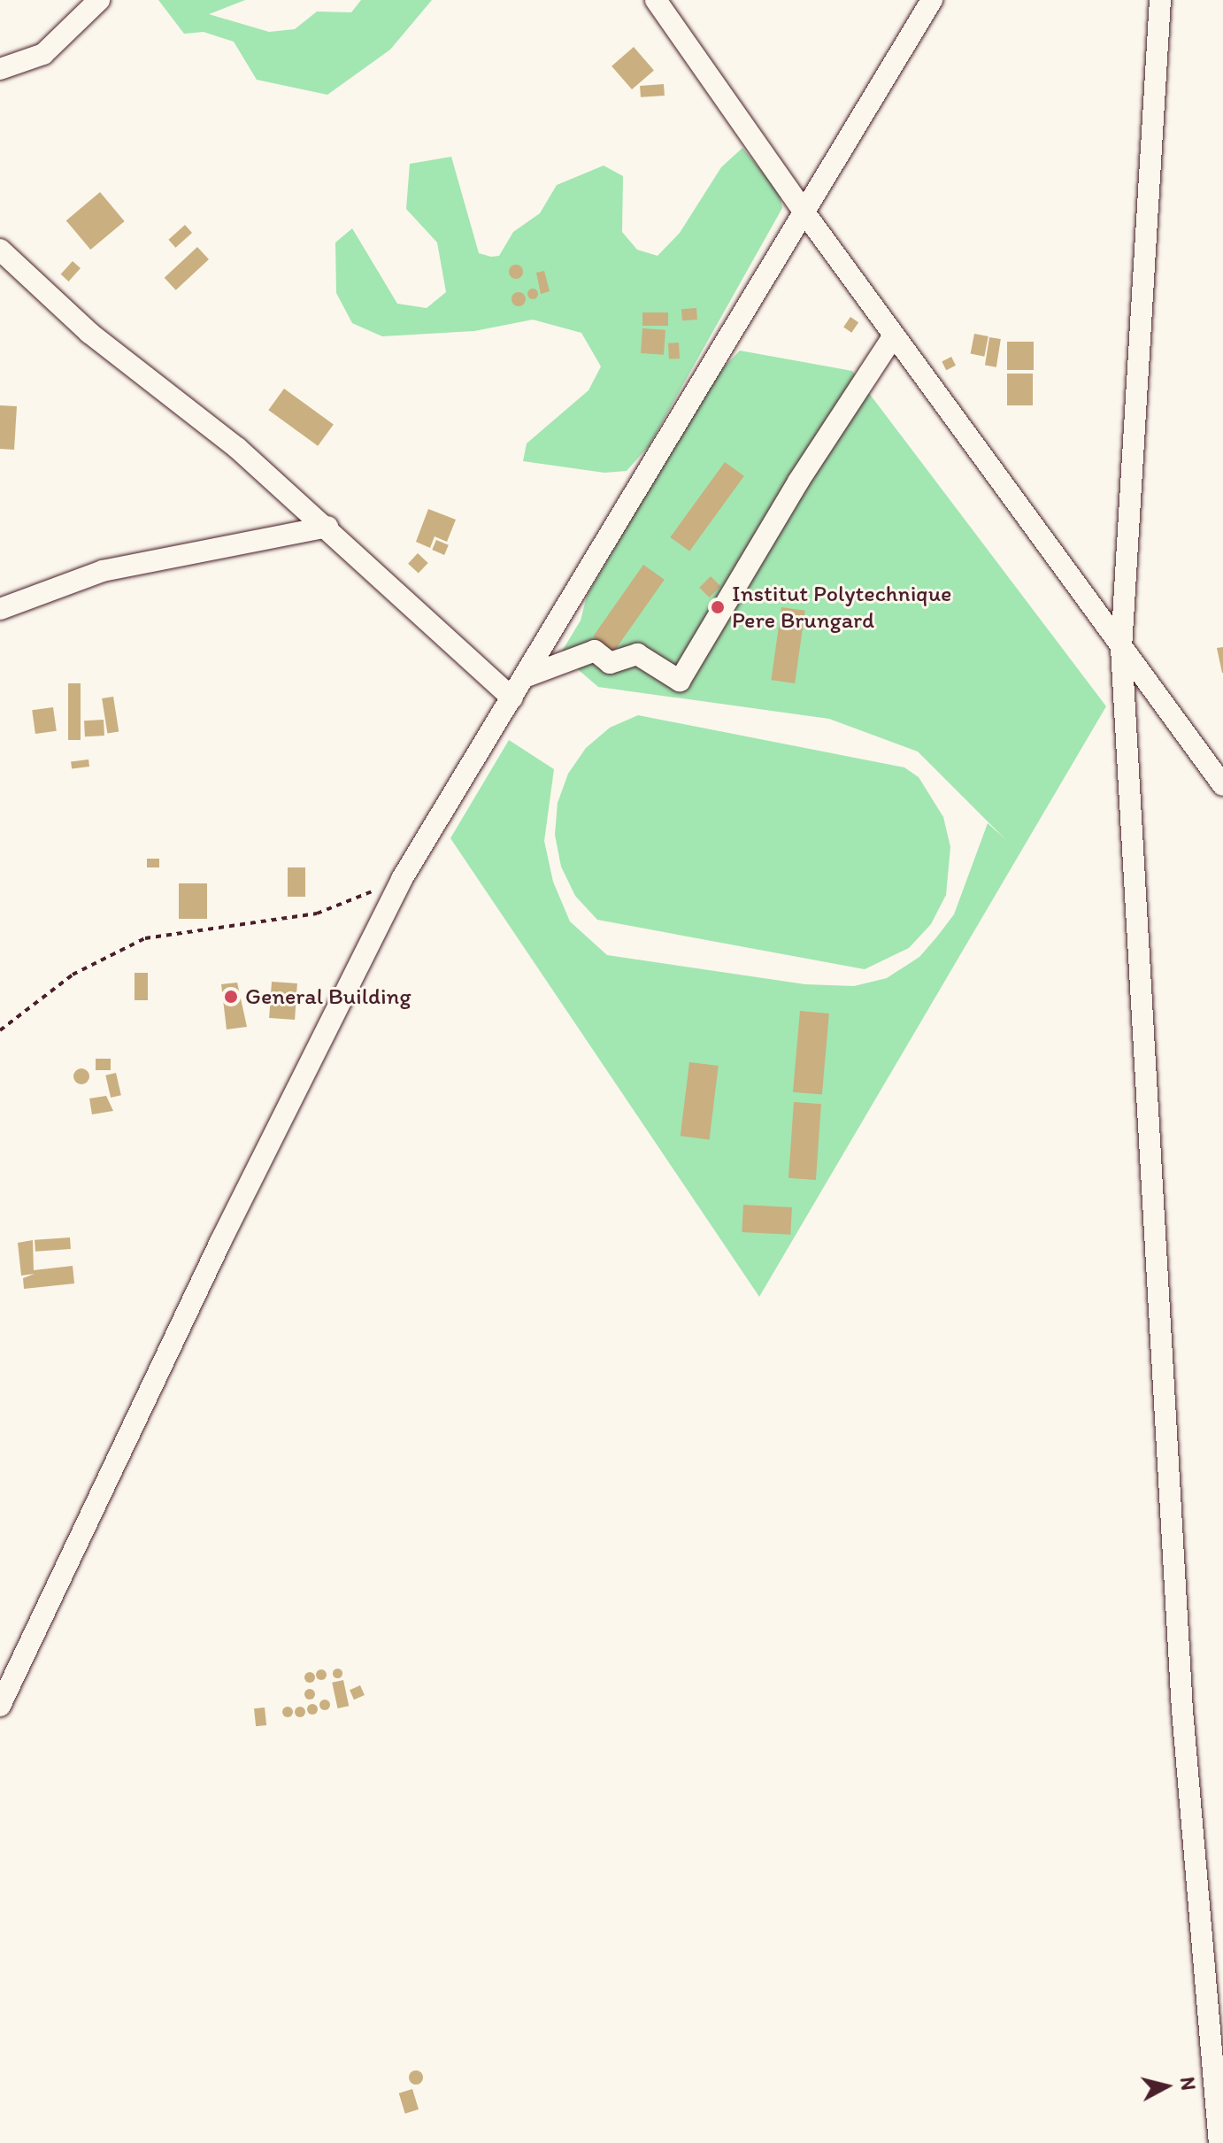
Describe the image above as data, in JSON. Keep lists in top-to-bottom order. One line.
{"places":["Institut Polytechnique Pere Brungard","General Building"],"north":"right"}
